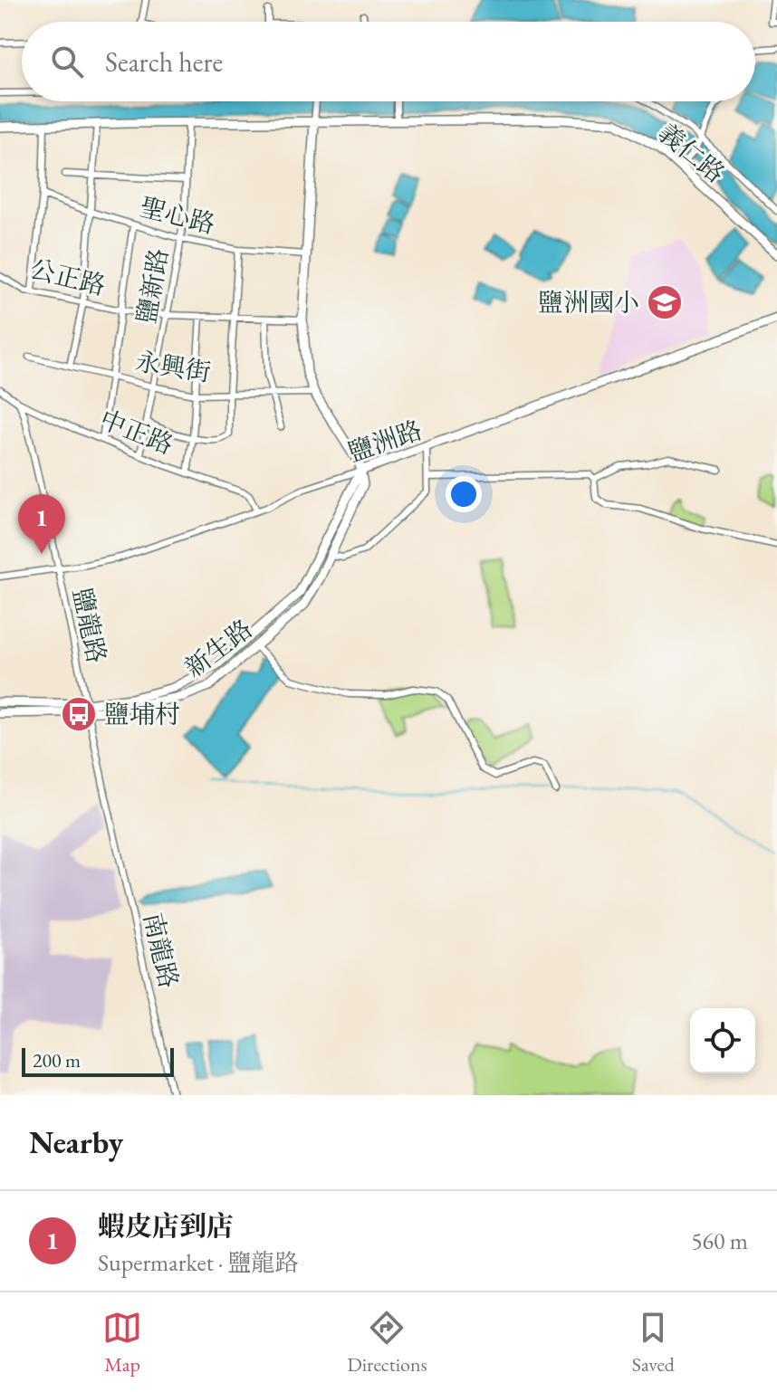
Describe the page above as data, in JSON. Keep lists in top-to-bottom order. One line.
{"streets":{"street":["義仁路","聖心路","公正路","鹽新路","永興街","中正路","鹽洲路","鹽龍路","新生路","南龍路"]},"crossings":[["義仁路","鹽新路"],["聖心路","鹽新路"],["公正路","鹽新路"],["鹽新路","永興街"],["鹽新路","中正路"],["中正路","鹽洲路"],["中正路","鹽龍路"],["鹽洲路","鹽龍路"],["鹽洲路","新生路"],["鹽龍路","新生路"],["鹽龍路","南龍路"]],"places":{"school or university":["鹽洲國小"],"bus stop":["鹽埔村"]},"scale_bar":"200 m","page":{"search":"Search here","pins":"1","scale":"200 m","heading":"Nearby","list":[{"mark":"1","name":"蝦皮店到店","note":"Supermarket · 鹽龍路","value":"560 m"}],"nav":["Map","Directions","Saved"]}}
